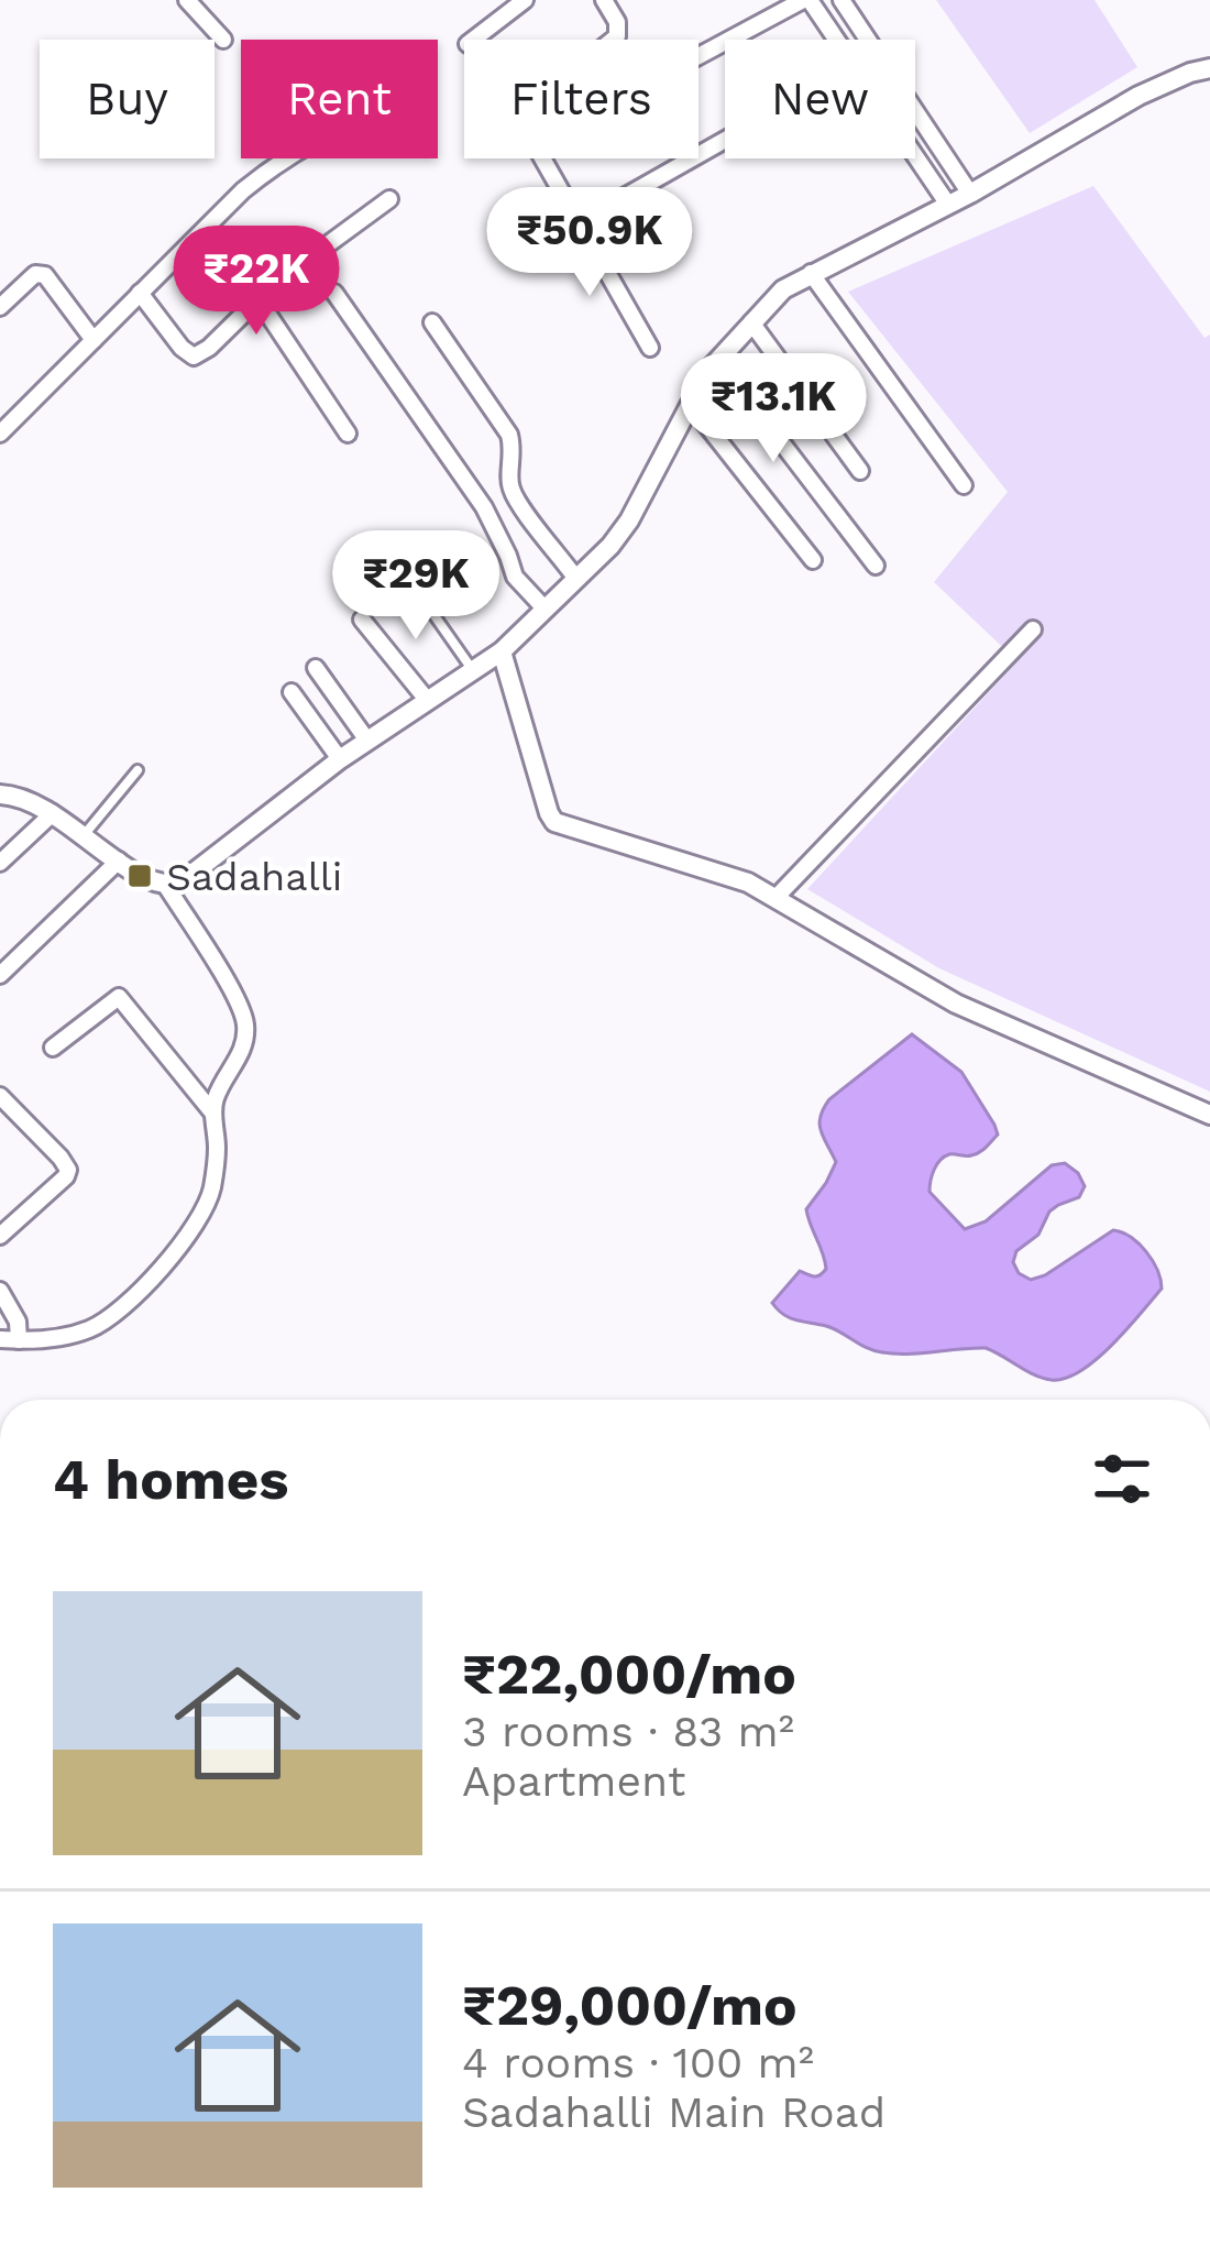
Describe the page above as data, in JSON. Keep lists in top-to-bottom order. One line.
{"places":{"transit":["Sadahalli"]},"page":{"chip":["Buy","Rent","Filters","New"],"price":["₹50.9K","₹22K","₹13.1K","₹29K"],"heading":"4 homes","list":[{"name":"₹22,000/mo","note":"3 rooms · 83 m² · Apartment"},{"name":"₹29,000/mo","note":"4 rooms · 100 m² · Sadahalli Main Road"}]}}
